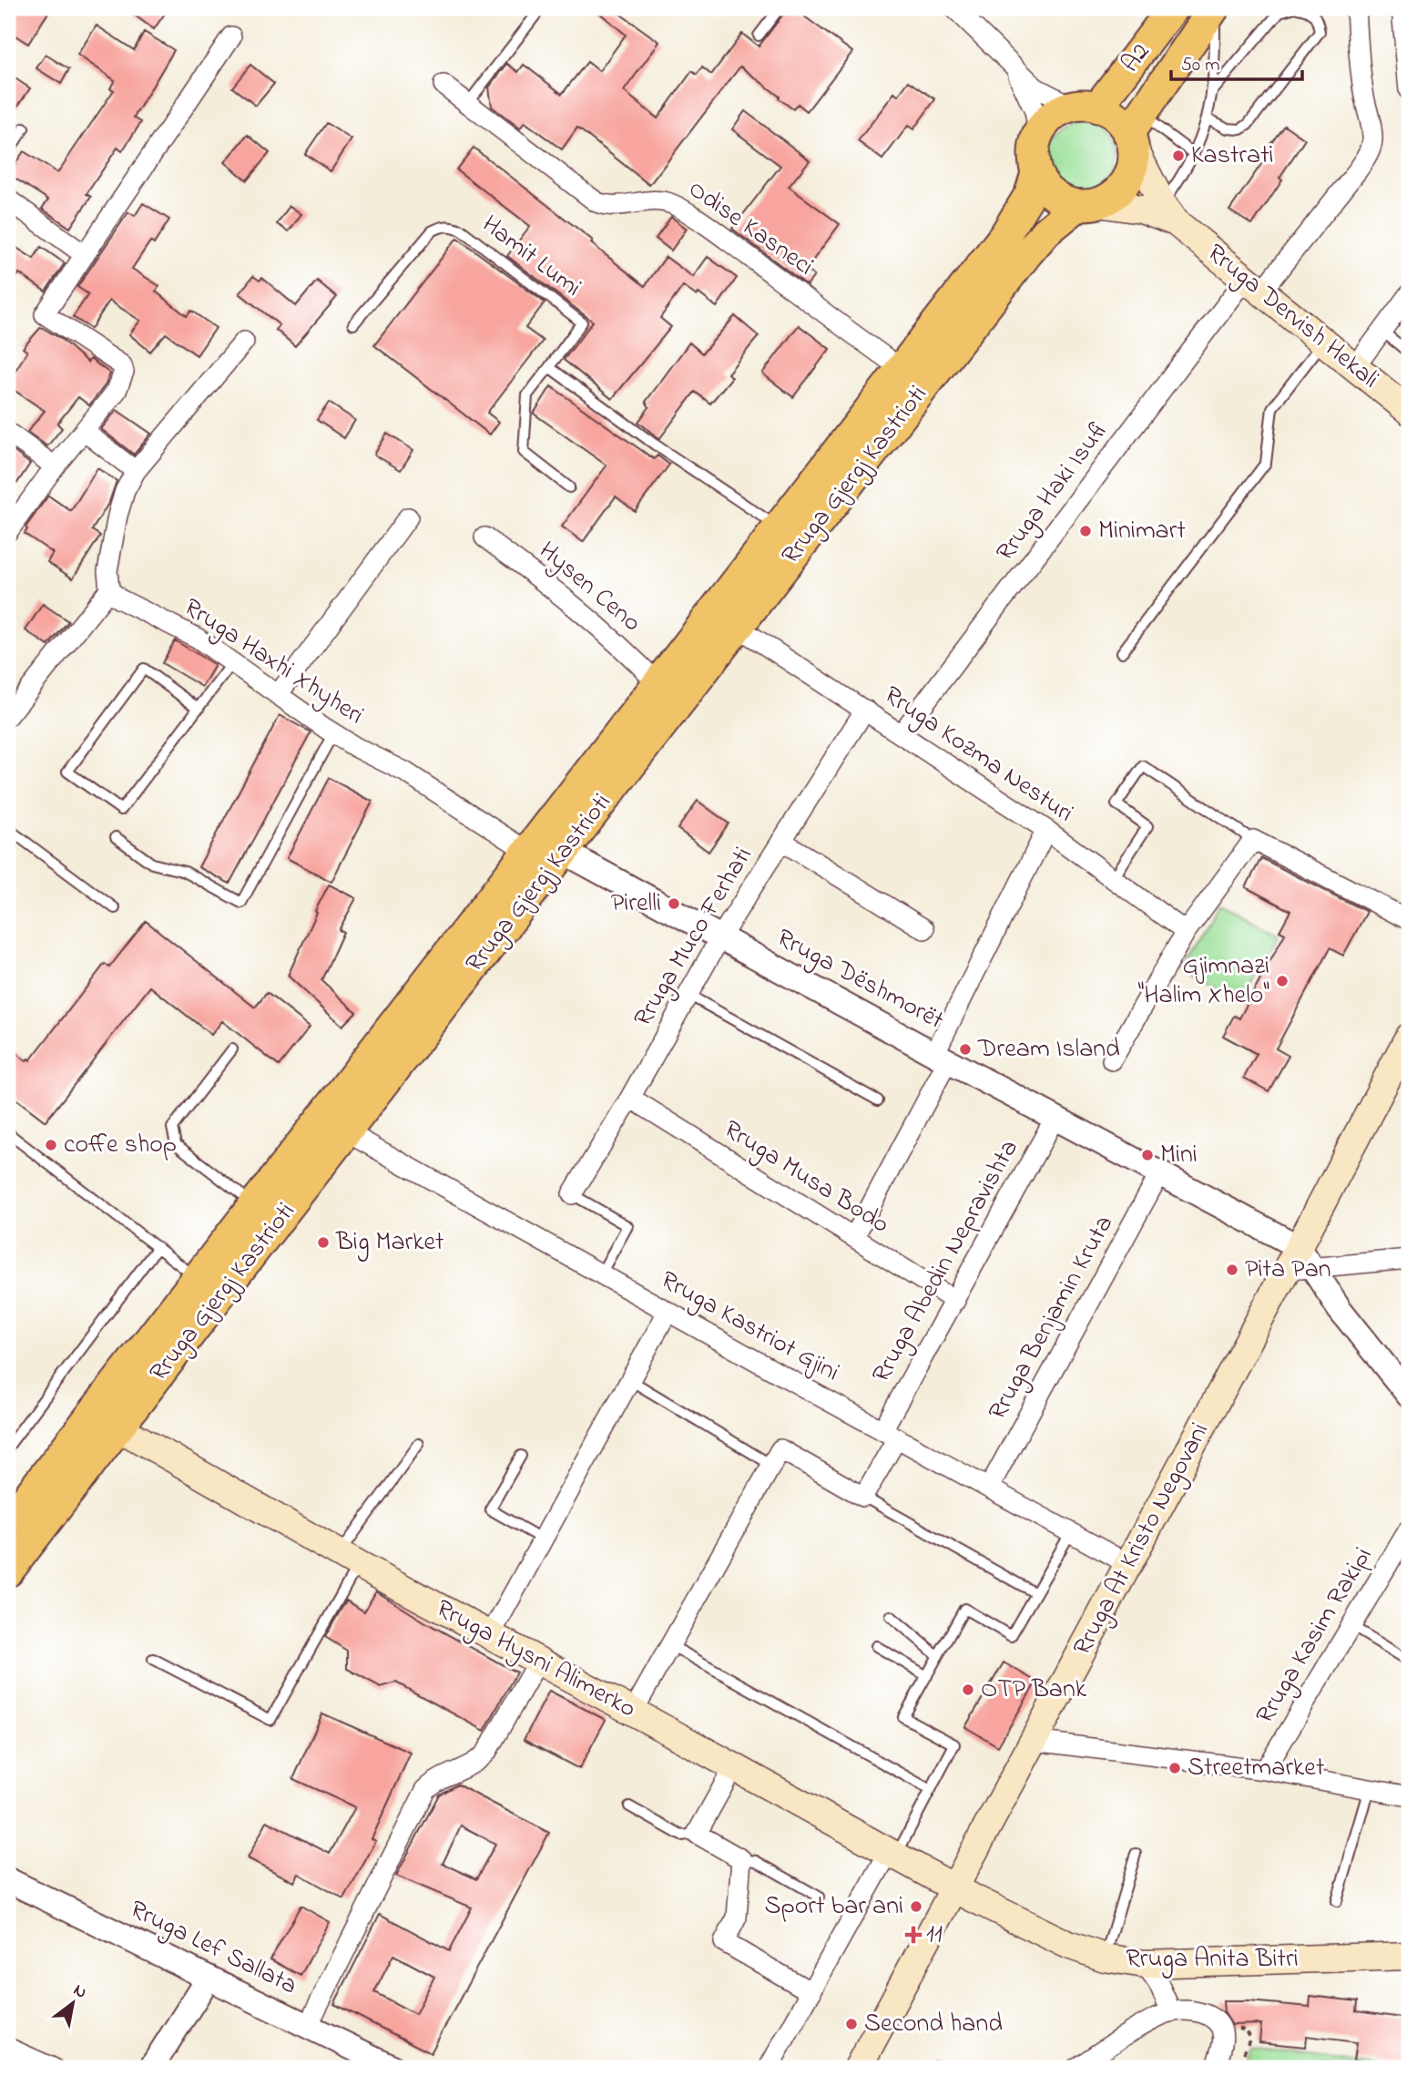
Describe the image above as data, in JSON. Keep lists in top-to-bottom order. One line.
{"streets":{"main road":["A2","Rruga Dervish Hekali","Rruga Gjergj Kastrioti","Rruga At Kristo Negovani","Rruga Hysni Alimerko","Rruga Anita Bitri"],"street":["Odise Kasneci","Rruga Haki Isufi","Hysen Ceno","Rruga Haxhi Xhyheri","Rruga Kozma Nesturi","Rruga Muco Ferhati","Rruga Dëshmorët","Rruga Musa Bodo","Rruga Abedin Nepravishta","Rruga Benjamin Kruta","Rruga Kastriot Gjini","Rruga Kasim Rakipi","Rruga Lef Sallata"],"lane":["Hamit Lumi"]},"crossings":[["A2","Rruga Dervish Hekali"],["A2","Rruga Gjergj Kastrioti"],["Odise Kasneci","Rruga Gjergj Kastrioti"],["Rruga Dervish Hekali","Rruga Gjergj Kastrioti"],["Rruga Dervish Hekali","Rruga Haki Isufi"],["Rruga Gjergj Kastrioti","Hysen Ceno"],["Rruga Gjergj Kastrioti","Rruga Haxhi Xhyheri"],["Rruga Gjergj Kastrioti","Rruga Kozma Nesturi"],["Rruga Gjergj Kastrioti","Rruga Dëshmorët"],["Rruga Gjergj Kastrioti","Rruga Kastriot Gjini"],["Rruga Gjergj Kastrioti","Rruga Hysni Alimerko"],["Rruga Haki Isufi","Rruga Kozma Nesturi"],["Rruga Kozma Nesturi","Rruga Muco Ferhati"],["Rruga Muco Ferhati","Rruga Dëshmorët"],["Rruga Muco Ferhati","Rruga Musa Bodo"],["Rruga Dëshmorët","Rruga Abedin Nepravishta"],["Rruga Dëshmorët","Rruga Benjamin Kruta"],["Rruga Dëshmorët","Rruga At Kristo Negovani"],["Rruga Musa Bodo","Rruga Abedin Nepravishta"],["Rruga Abedin Nepravishta","Rruga Kastriot Gjini"],["Rruga Benjamin Kruta","Rruga Kastriot Gjini"],["Rruga Kastriot Gjini","Rruga At Kristo Negovani"],["Rruga At Kristo Negovani","Rruga Hysni Alimerko"],["Rruga At Kristo Negovani","Rruga Anita Bitri"],["Rruga Hysni Alimerko","Rruga Anita Bitri"]],"places":{"other":["Kastrati","Minimart","Pirelli","Gjimnazi \"Halim Xhelo\"","Dream Island","coffe shop","Mini","Big Market","Pita Pan","OTP Bank","Streetmarket","Sport bar ani","Second hand"],"health":["11"]},"scale_bar":"50 m","north":"top right"}
